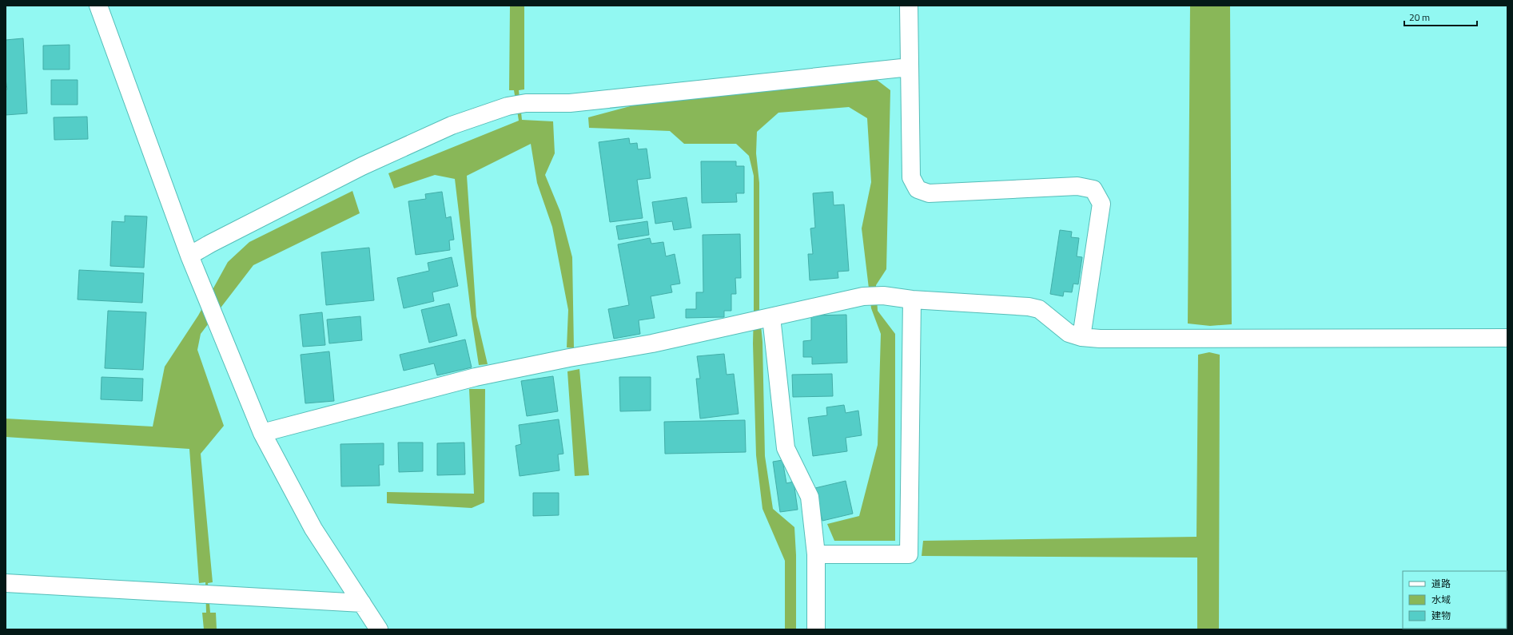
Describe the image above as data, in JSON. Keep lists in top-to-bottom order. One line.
{"legend":["道路","水域","建物"],"scale_bar":"20 m"}
